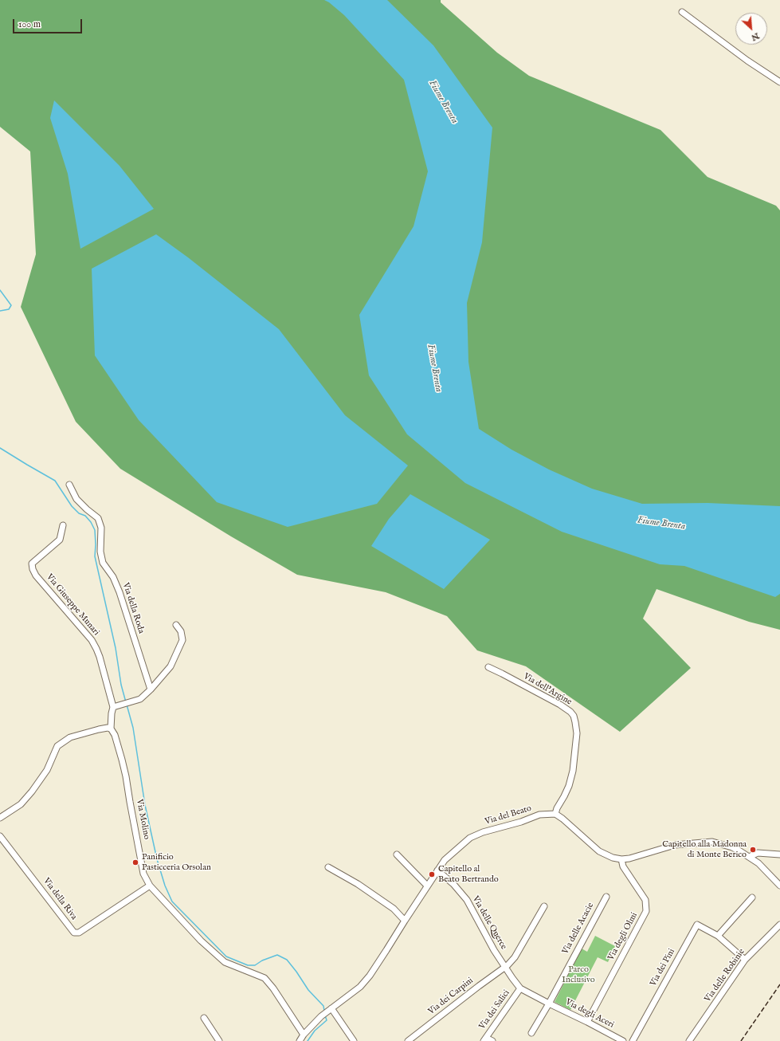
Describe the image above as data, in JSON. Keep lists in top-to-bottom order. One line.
{"streets":{"street":["Via Giuseppe Munari","Via della Roda","Via dell'Argine","Via del Beato","Via Molino","Via della Riva","Via delle Querce","Via delle Acacie","Via degli Olmi","Via dei Pini","Via delle Robinie","Via dei Carpini","Via dei Salici","Via degli Aceri"]},"crossings":[["Via dell'Argine","Via del Beato"],["Via del Beato","Via Molino"],["Via del Beato","Via delle Querce"],["Via Molino","Via della Riva"],["Via delle Querce","Via dei Carpini"],["Via delle Querce","Via dei Salici"],["Via delle Querce","Via degli Aceri"],["Via delle Acacie","Via degli Aceri"],["Via degli Olmi","Via degli Aceri"],["Via dei Pini","Via delle Robinie"],["Via dei Salici","Via degli Aceri"]],"water":["Fiume Brenta"],"parks":["Parco Inclusivo"],"places":["Capitello alla Madonna di Monte Berico","Panificio Pasticceria Orsolan","Capitello al Beato Bertrando"],"scale_bar":"100 m","north":"bottom right"}
